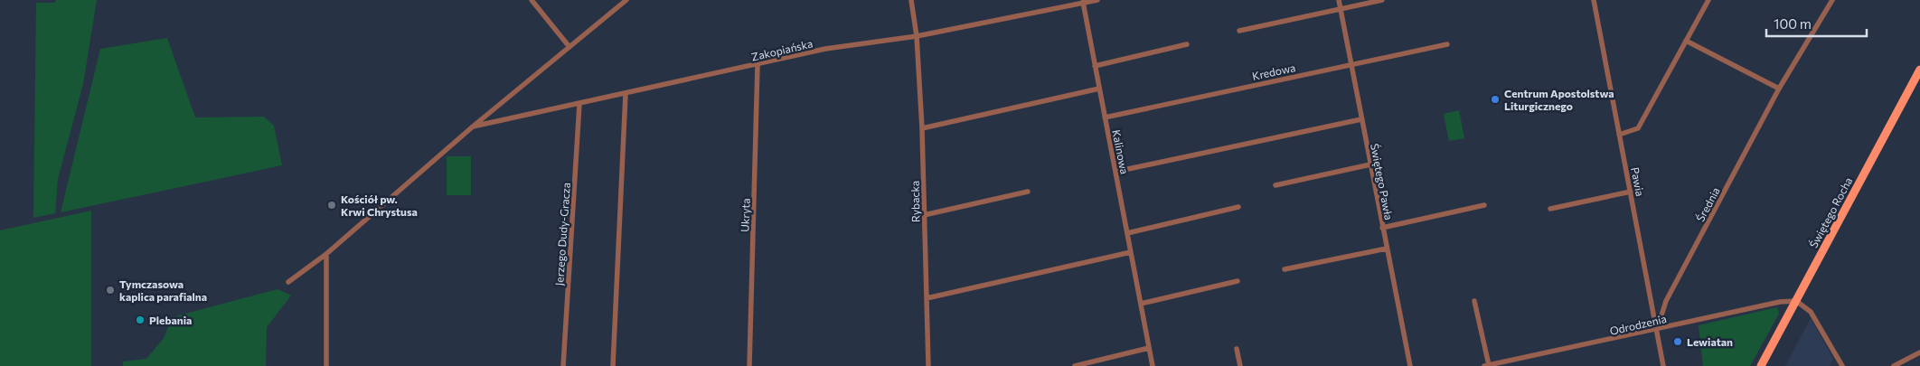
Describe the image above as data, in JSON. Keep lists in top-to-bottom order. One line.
{"streets":{"main road":["Świętego Rocha"],"street":["Zakopiańska","Kredowa","Kalinowa","Świętego Pawła","Pawia","Rybacka","Średnia","Ukryta","Jerzego Dudy-Gracza","Odrodzenia"]},"crossings":[["Zakopiańska","Kalinowa"],["Zakopiańska","Rybacka"],["Zakopiańska","Ukryta"],["Zakopiańska","Jerzego Dudy-Gracza"],["Kredowa","Kalinowa"],["Kredowa","Świętego Pawła"],["Pawia","Średnia"],["Pawia","Odrodzenia"],["Średnia","Odrodzenia"],["Świętego Rocha","Odrodzenia"]],"places":["Centrum Apostolstwa Liturgicznego","Kościół pw. Krwi Chrystusa","Tymczasowa kaplica parafialna","Plebania","Lewiatan"],"scale_bar":"100 m"}
